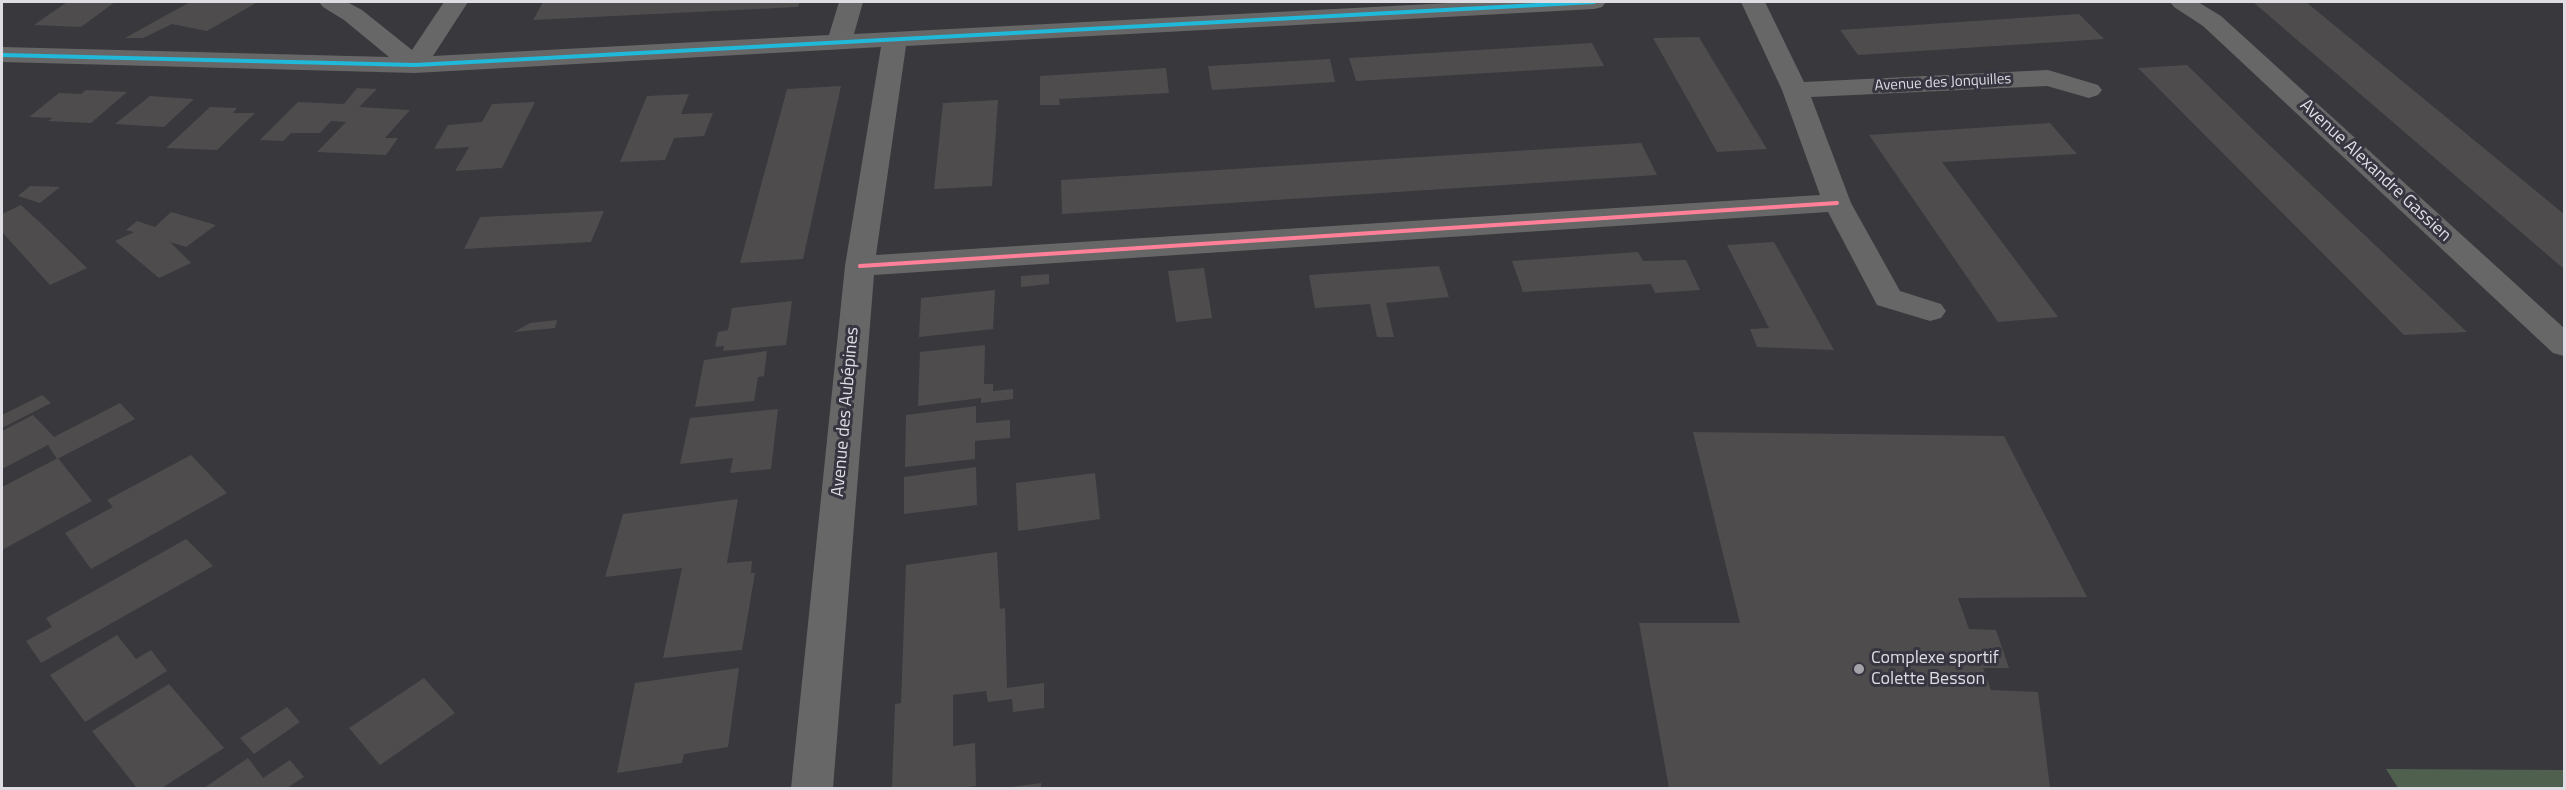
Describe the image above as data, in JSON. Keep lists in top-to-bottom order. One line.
{"streets":{"street":["Avenue des Jonquilles","Avenue Alexandre Gassien","Avenue des Aubépines"]},"places":["Complexe sportif Colette Besson"]}
